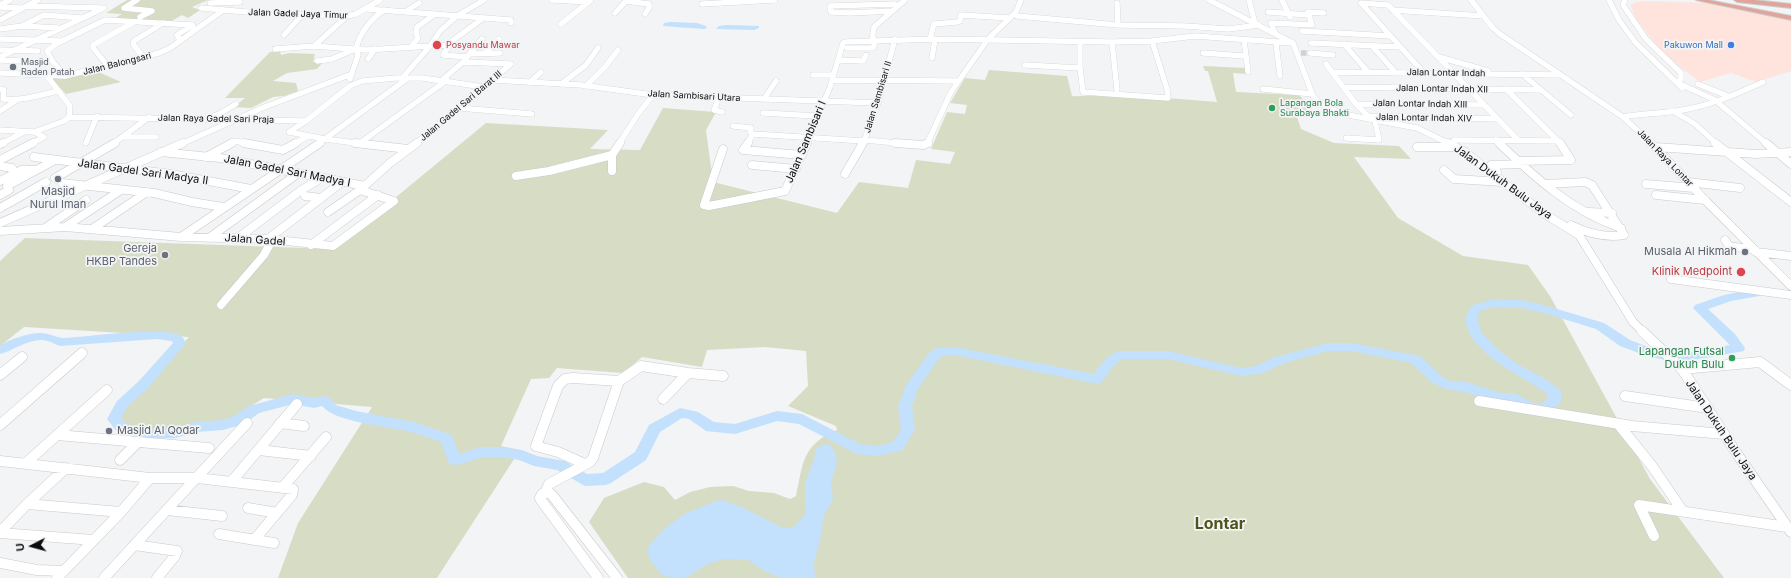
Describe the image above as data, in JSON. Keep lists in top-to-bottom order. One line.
{"streets":{"street":["Jalan Gadel Jaya Timur","Jalan Balongsari","Jalan Lontar Indah","Jalan Lontar Indah XII","Jalan Sambisari Utara","Jalan Sambisari II","Jalan Lontar Indah XIII","Jalan Gadel Sari Barat III","Jalan Lontar Indah XIV","Jalan Raya Gadel Sari Praja","Jalan Sambisari I","Jalan Raya Lontar","Jalan Gadel Sari Madya I","Jalan Gadel Sari Madya II","Jalan Dukuh Bulu Jaya","Jalan Gadel"]},"crossings":[["Jalan Gadel Jaya Timur","Jalan Balongsari"],["Jalan Lontar Indah","Jalan Lontar Indah XIV"],["Jalan Lontar Indah","Jalan Raya Lontar"],["Jalan Lontar Indah XII","Jalan Lontar Indah XIV"],["Jalan Sambisari Utara","Jalan Sambisari II"],["Jalan Sambisari Utara","Jalan Gadel Sari Barat III"],["Jalan Sambisari Utara","Jalan Sambisari I"],["Jalan Lontar Indah XIII","Jalan Lontar Indah XIV"],["Jalan Gadel Sari Barat III","Jalan Raya Gadel Sari Praja"],["Jalan Gadel Sari Barat III","Jalan Gadel Sari Madya I"],["Jalan Gadel Sari Madya I","Jalan Gadel"]],"districts":["Lontar"],"places":["Posyandu Mawar","Pakuwon Mall","Masjid Raden Patah","Lapangan Bola Surabaya Bhakti","Masjid Nurul Iman","Musala Al Hikmah","Gereja HKBP Tandes","Klinik Medpoint","Lapangan Futsal Dukuh Bulu","Masjid Al Qodar"],"north":"left"}
